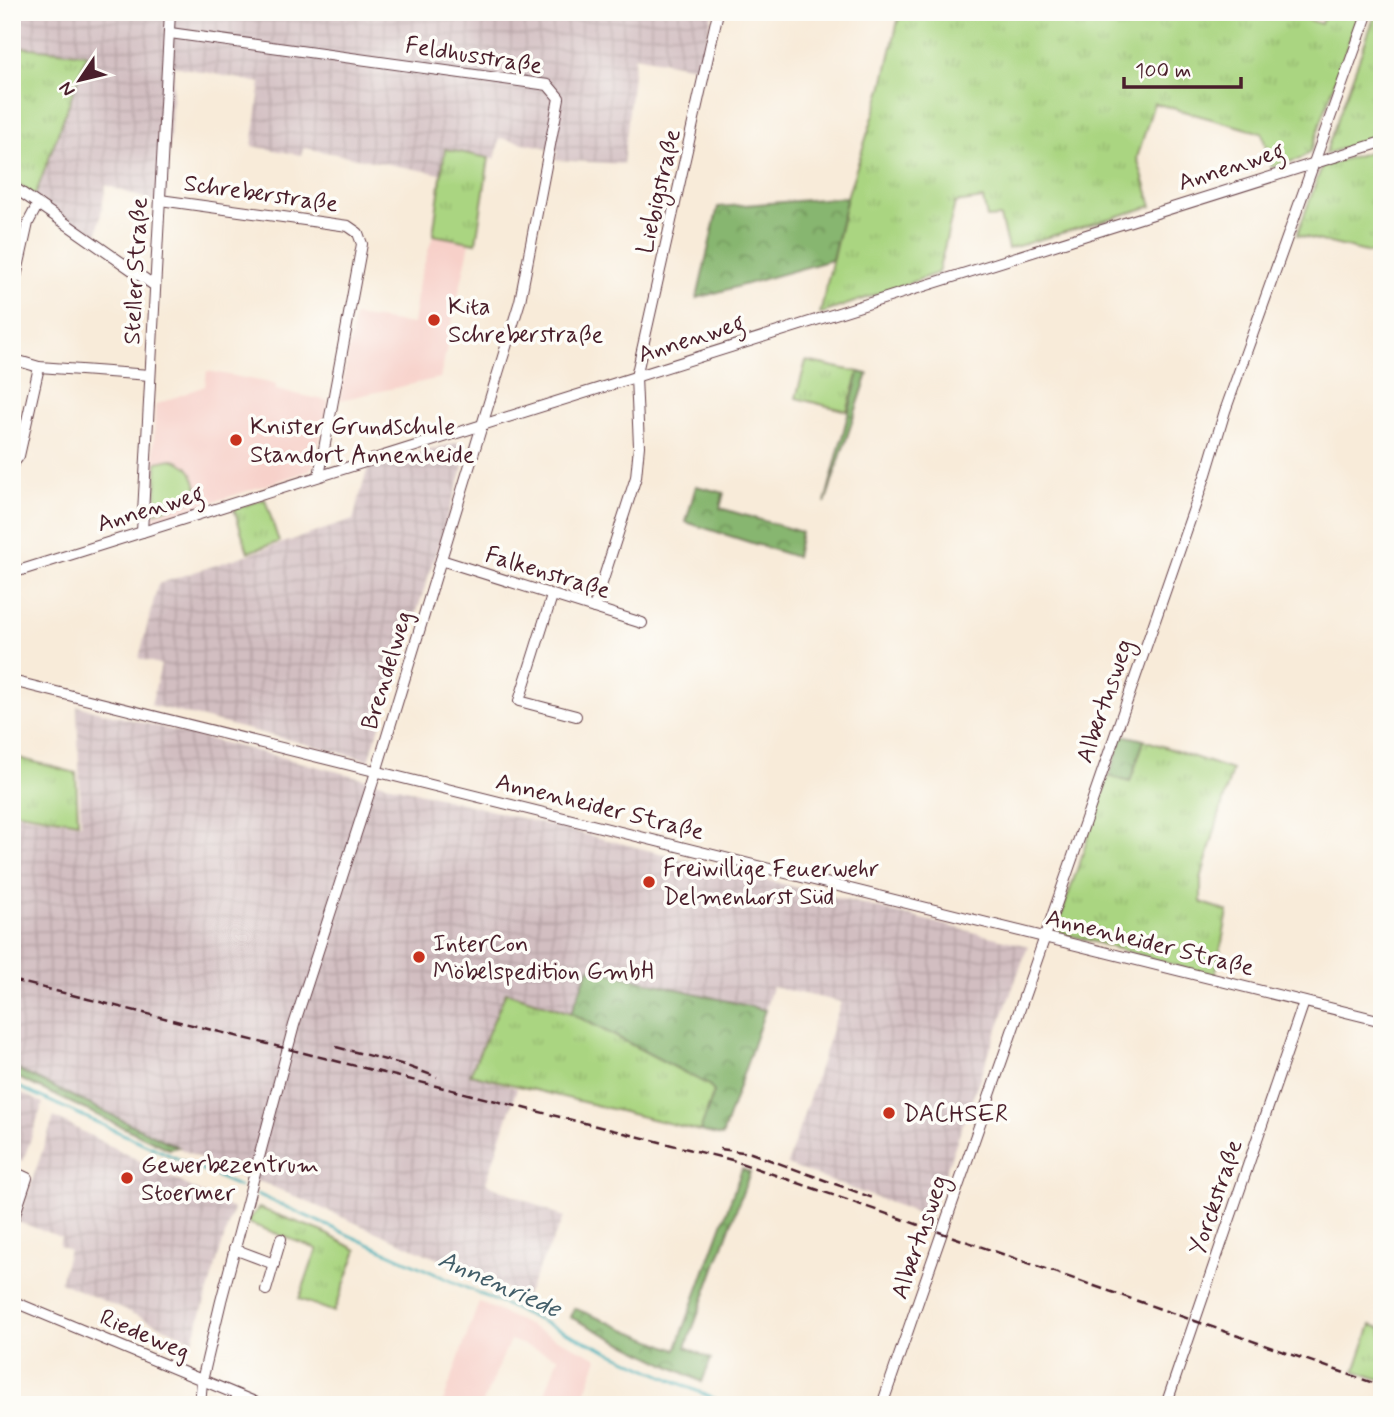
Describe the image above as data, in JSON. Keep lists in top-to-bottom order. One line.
{"streets":{"street":["Feldhusstraße","Annenweg","Liebigstraße","Schreberstraße","Steller Straße","Falkenstraße","Brendelweg","Albertusweg","Annenheider Straße","Yorckstraße","Riedeweg"]},"crossings":[["Feldhusstraße","Steller Straße"],["Feldhusstraße","Brendelweg"],["Annenweg","Liebigstraße"],["Annenweg","Schreberstraße"],["Annenweg","Steller Straße"],["Annenweg","Brendelweg"],["Annenweg","Albertusweg"],["Liebigstraße","Falkenstraße"],["Schreberstraße","Steller Straße"],["Falkenstraße","Brendelweg"],["Brendelweg","Annenheider Straße"],["Brendelweg","Riedeweg"],["Albertusweg","Annenheider Straße"],["Annenheider Straße","Yorckstraße"]],"water":["Annenriede"],"places":["Kita Schreberstraße","Knister Grundschule Standort Annenheide","Freiwillige Feuerwehr Delmenhorst Süd","InterCon Möbelspedition GmbH","DACHSER","Gewerbezentrum Stoermer"],"scale_bar":"100 m","north":"bottom left"}
